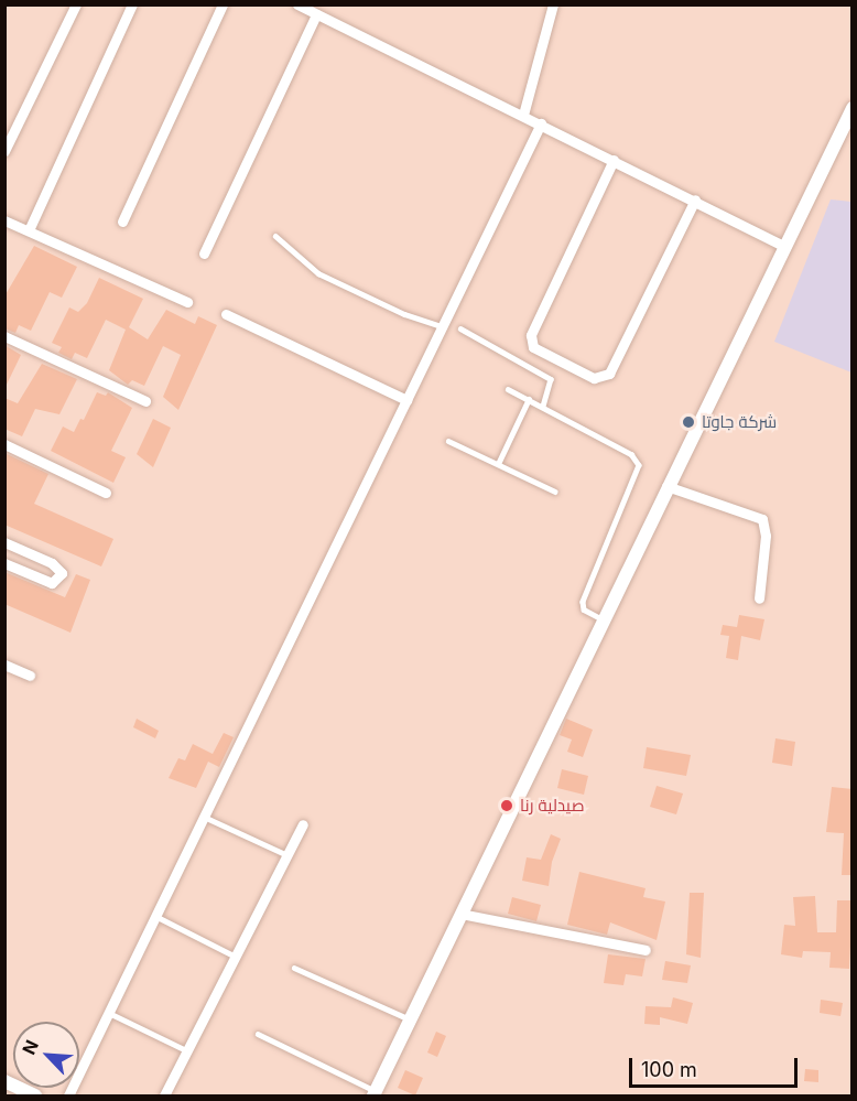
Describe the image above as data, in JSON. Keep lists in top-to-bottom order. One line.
{"places":["شركة جاوتا","صيدلية رنا"],"scale_bar":"100 m","north":"top left"}
